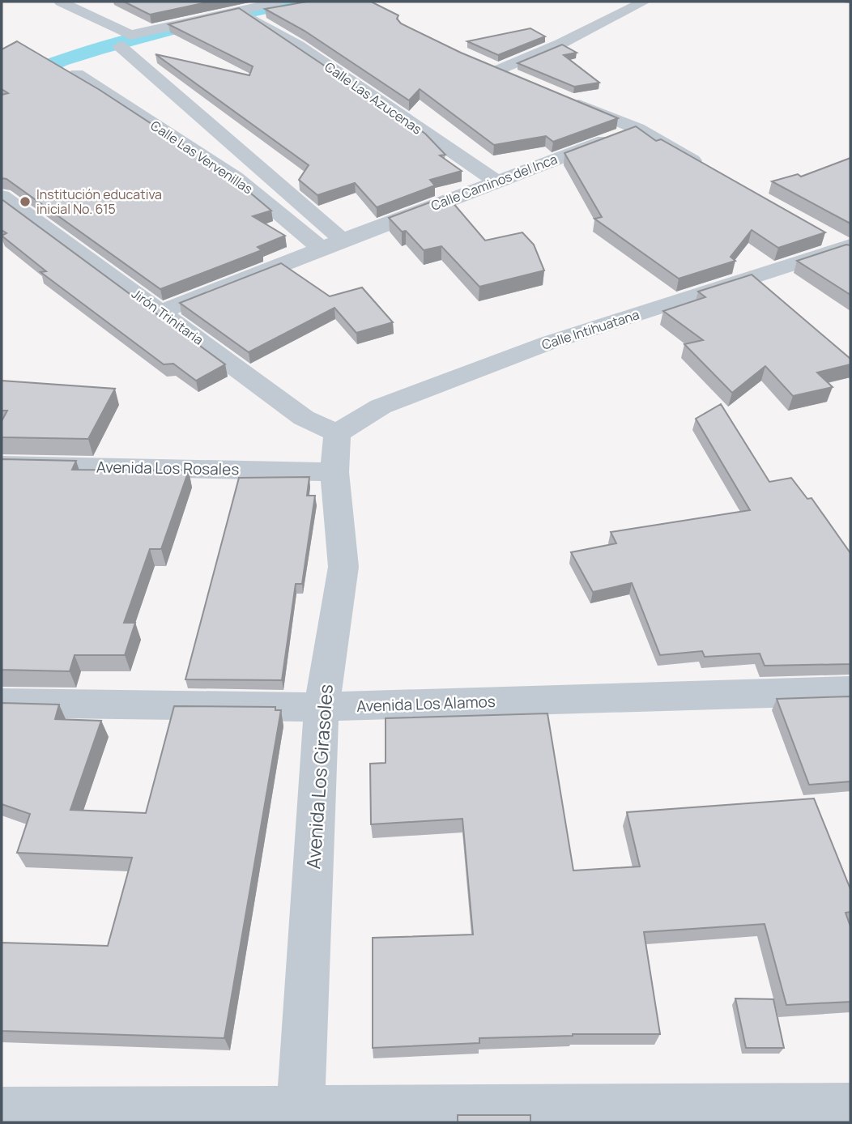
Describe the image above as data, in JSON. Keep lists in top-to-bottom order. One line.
{"streets":{"street":["Calle Las Azucenas","Calle Las Vervenillas","Calle Caminos del Inca","Jirón Trinitaria","Calle Intihuatana","Avenida Los Rosales","Avenida Los Alamos","Avenida Los Girasoles"]},"crossings":[["Calle Las Azucenas","Calle Caminos del Inca"],["Calle Las Vervenillas","Calle Caminos del Inca"],["Calle Caminos del Inca","Jirón Trinitaria"],["Jirón Trinitaria","Calle Intihuatana"],["Jirón Trinitaria","Avenida Los Girasoles"],["Calle Intihuatana","Avenida Los Girasoles"],["Avenida Los Rosales","Avenida Los Girasoles"],["Avenida Los Alamos","Avenida Los Girasoles"]],"places":["Institución educativa inicial No. 615"]}
